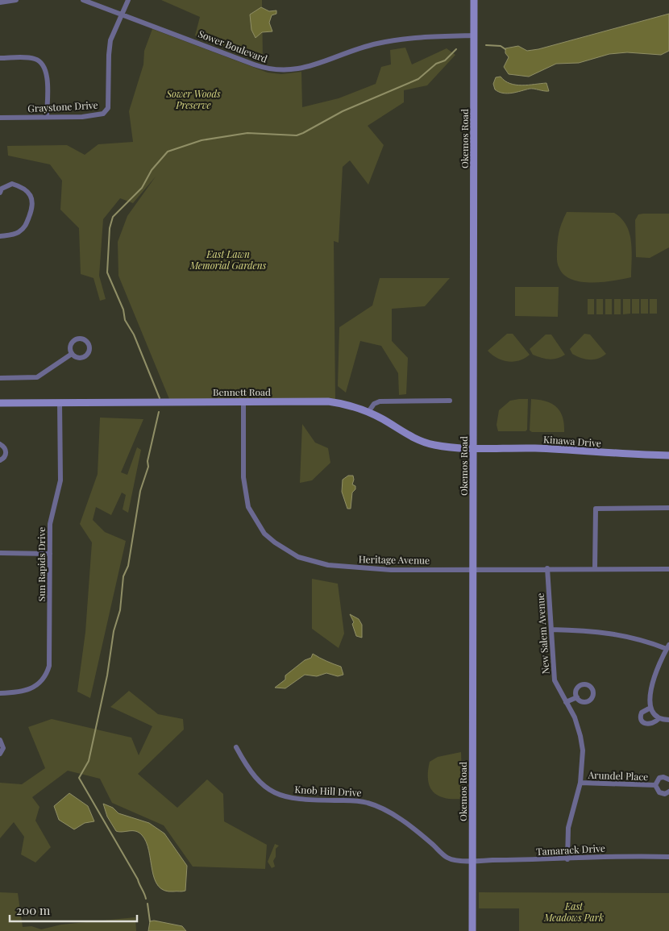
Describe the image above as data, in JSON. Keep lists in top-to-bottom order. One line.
{"streets":{"main road":["Okemos Road","Bennett Road","Kinawa Drive"],"street":["Sower Boulevard","Graystone Drive","Heritage Avenue","Sun Rapids Drive","New Salem Avenue","Arundel Place","Knob Hill Drive","Tamarack Drive"]},"crossings":[["Sower Boulevard","Graystone Drive"],["Sower Boulevard","Okemos Road"],["Okemos Road","Bennett Road"],["Okemos Road","Kinawa Drive"],["Okemos Road","Heritage Avenue"],["Okemos Road","Knob Hill Drive"],["Okemos Road","Tamarack Drive"],["Bennett Road","Kinawa Drive"],["Bennett Road","Heritage Avenue"],["Bennett Road","Sun Rapids Drive"],["Heritage Avenue","New Salem Avenue"],["New Salem Avenue","Arundel Place"],["New Salem Avenue","Tamarack Drive"],["Knob Hill Drive","Tamarack Drive"]],"parks":["Sower Woods Preserve","East Lawn Memorial Gardens","East Meadows Park"],"scale_bar":"200 m"}
